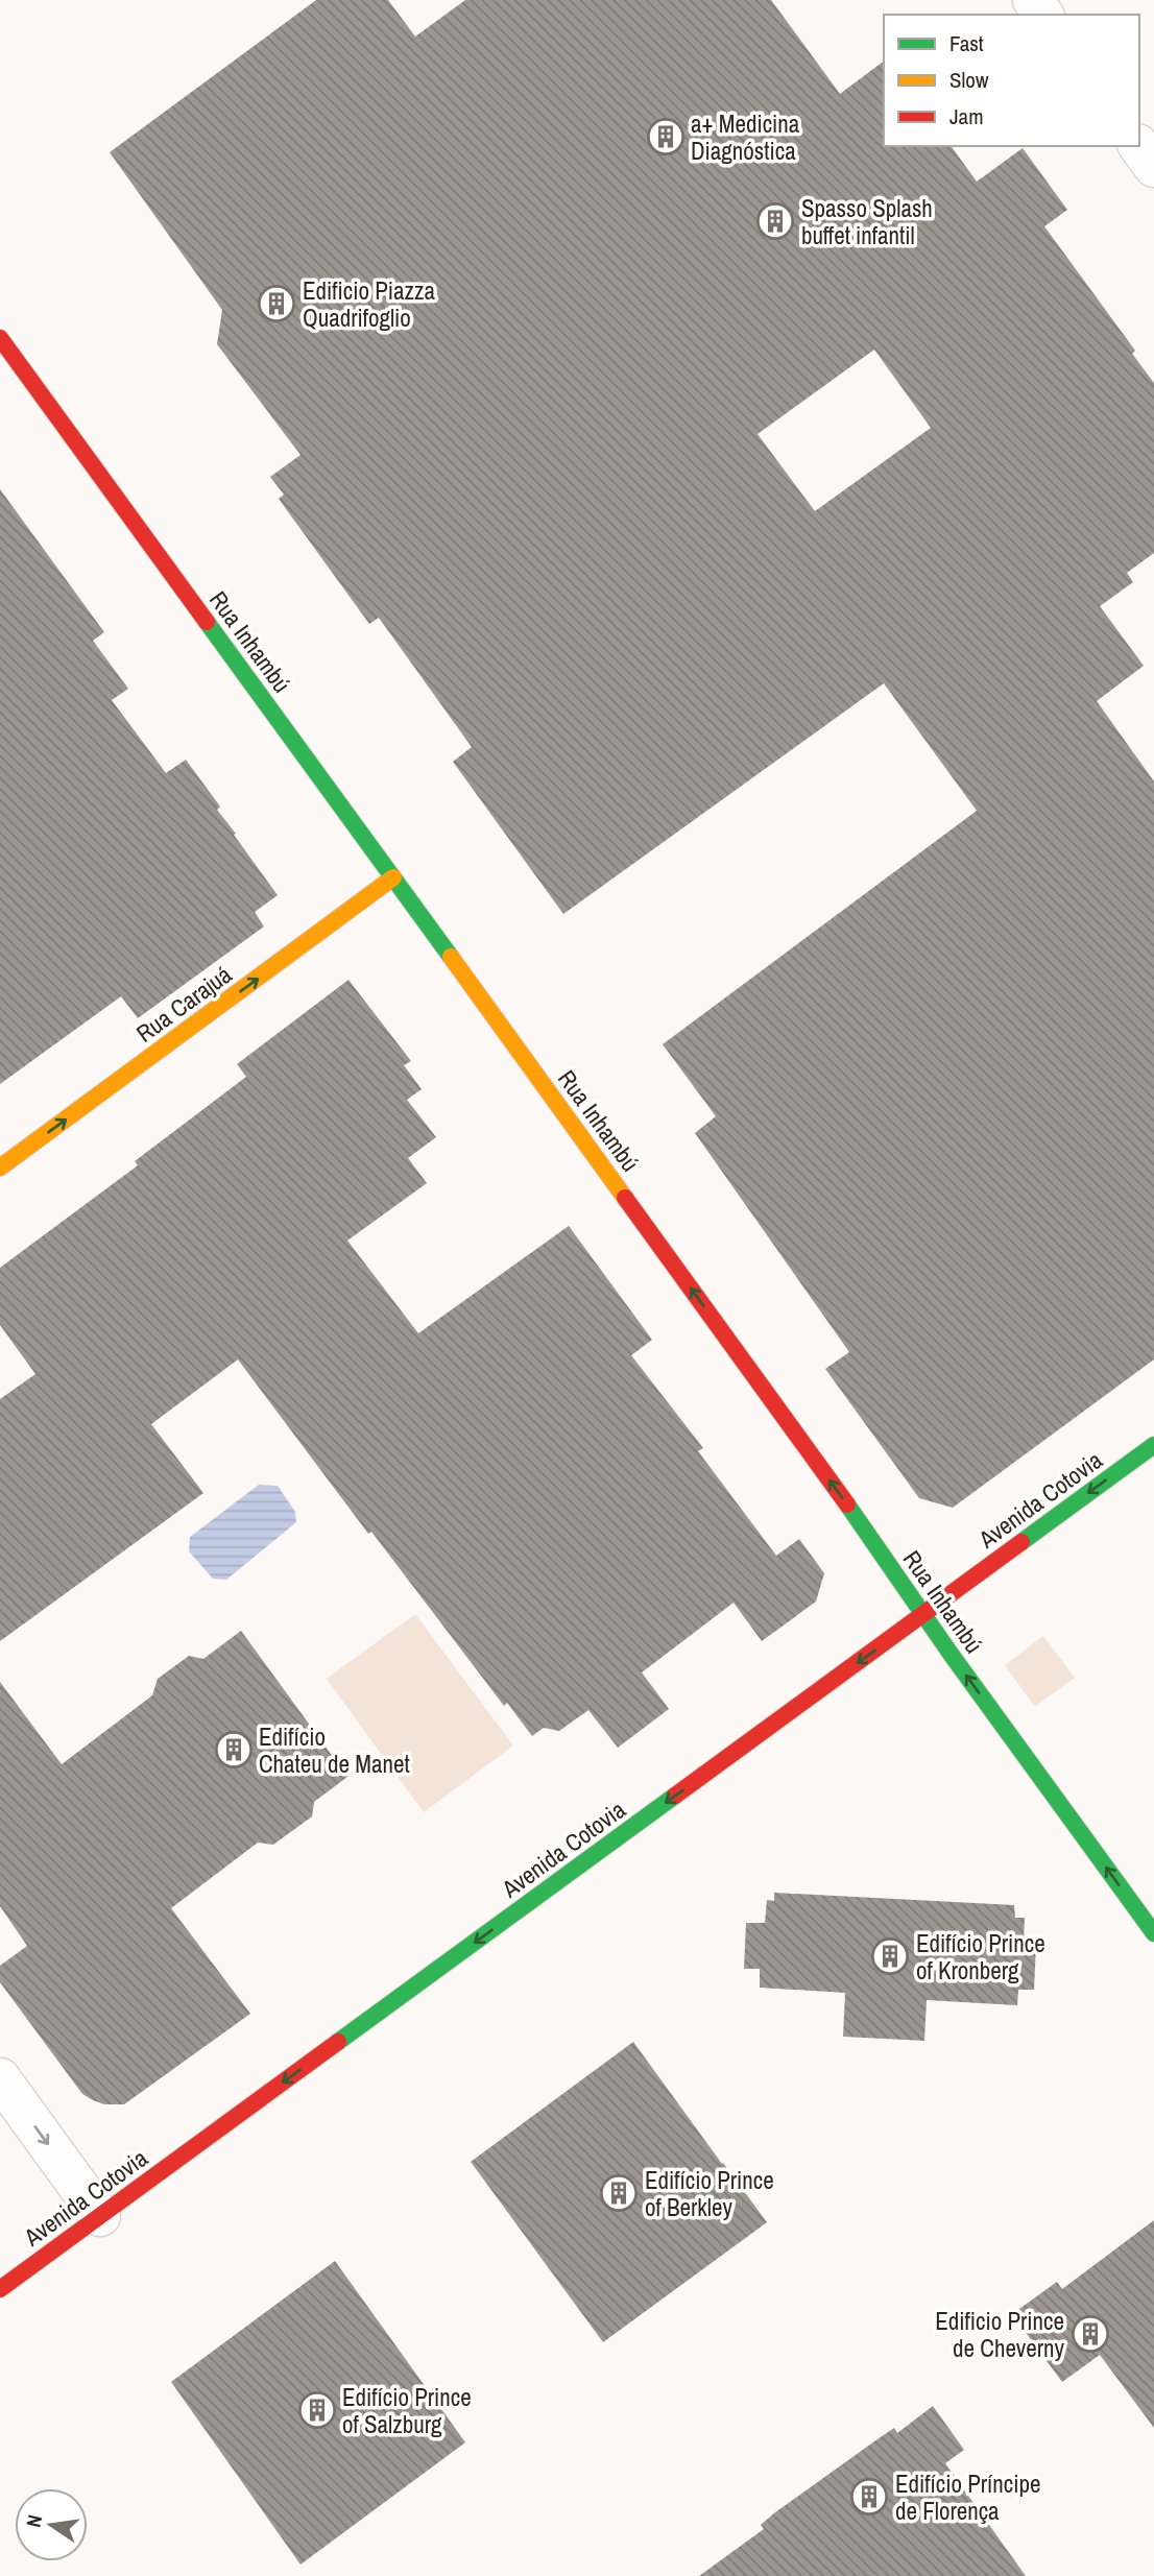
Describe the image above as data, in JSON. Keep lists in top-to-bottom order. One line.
{"streets":{"street":["Rua Inhambú","Rua Carajuá","Avenida Cotovia"]},"crossings":[["Rua Inhambú","Rua Carajuá"],["Rua Inhambú","Avenida Cotovia"]],"one_way":["Rua Inhambú","Rua Carajuá","Avenida Cotovia"],"places":{"building":["a+ Medicina Diagnóstica","Spasso Splash buffet infantil","Edificio Piazza Quadrifoglio","Edifício Chateu de Manet","Edifício Prince of Kronberg","Edifício Prince of Berkley","Edificio Prince de Cheverny","Edifício Prince of Salzburg","Edifício Príncipe de Florença"]},"legend":["Fast","Slow","Jam"],"north":"left"}
